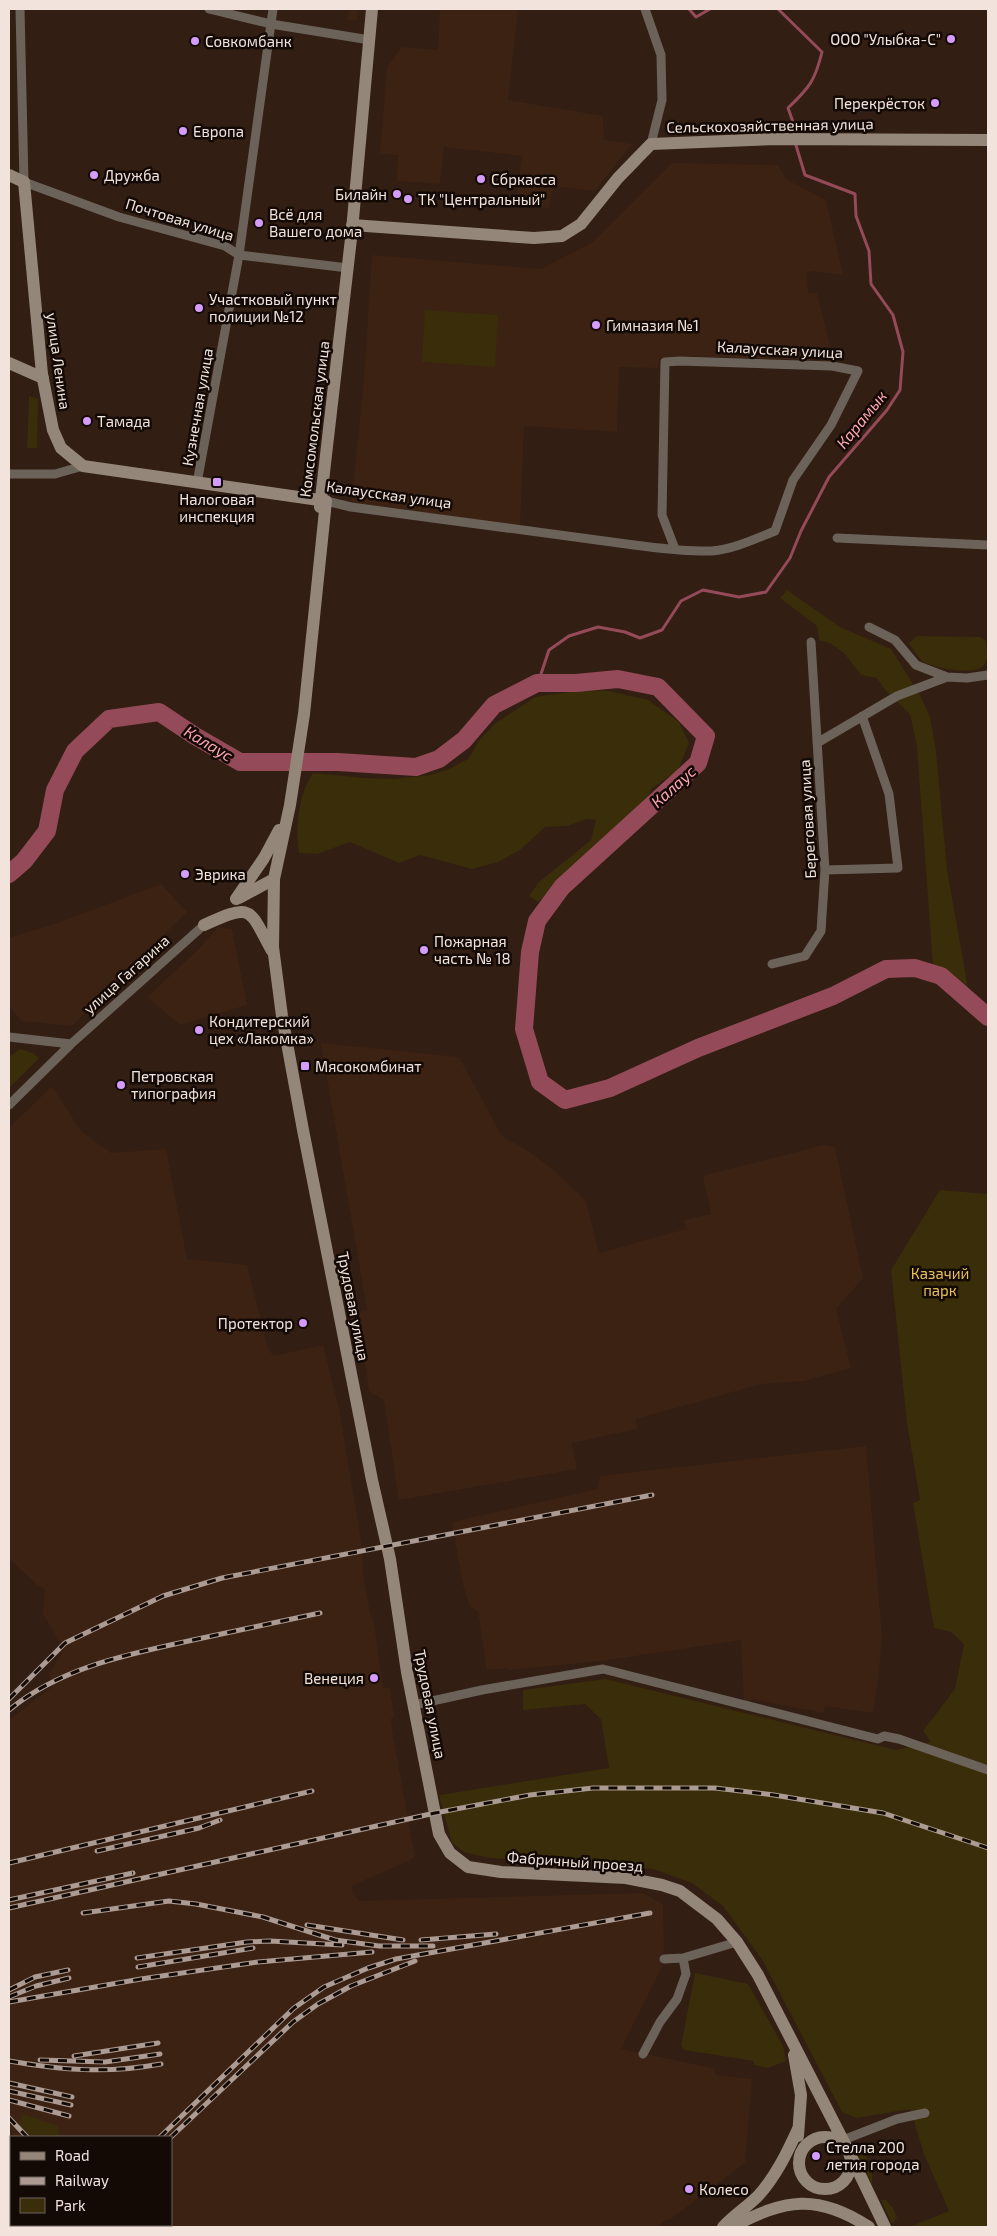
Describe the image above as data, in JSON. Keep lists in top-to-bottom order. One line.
{"streets":{"main road":["Сельскохозяйственная улица","Почтовая улица","Калаусская улица","улица Ленина","Комсомольская улица","улица Гагарина","Трудовая улица","Фабричный проезд"],"street":["Кузнечная улица","Береговая улица"]},"crossings":[["Сельскохозяйственная улица","Комсомольская улица"],["Почтовая улица","улица Ленина"],["Почтовая улица","Кузнечная улица"],["Почтовая улица","Комсомольская улица"],["Калаусская улица","улица Ленина"],["Калаусская улица","Кузнечная улица"],["Калаусская улица","Комсомольская улица"],["Комсомольская улица","Трудовая улица"],["улица Гагарина","Трудовая улица"],["Трудовая улица","Фабричный проезд"]],"water":["Карамык","Калаус"],"parks":["Казачий парк"],"places":{"other":["ООО \"Улыбка-С\"","Совкомбанк","Перекрёсток","Европа","Дружба","Сбркасса","Билайн","ТК \"Центральный\"","Всё для Вашего дома","Участковый пункт полиции №12","Гимназия №1","Тамада","Эврика","Пожарная часть № 18","Кондитерский цех «Лакомка»","Петровская типография","Протектор","Венеция","Стелла 200 летия города","Колесо"],"transit":["Налоговая инспекция","Мясокомбинат"]},"legend":["Road","Railway","Park"]}
